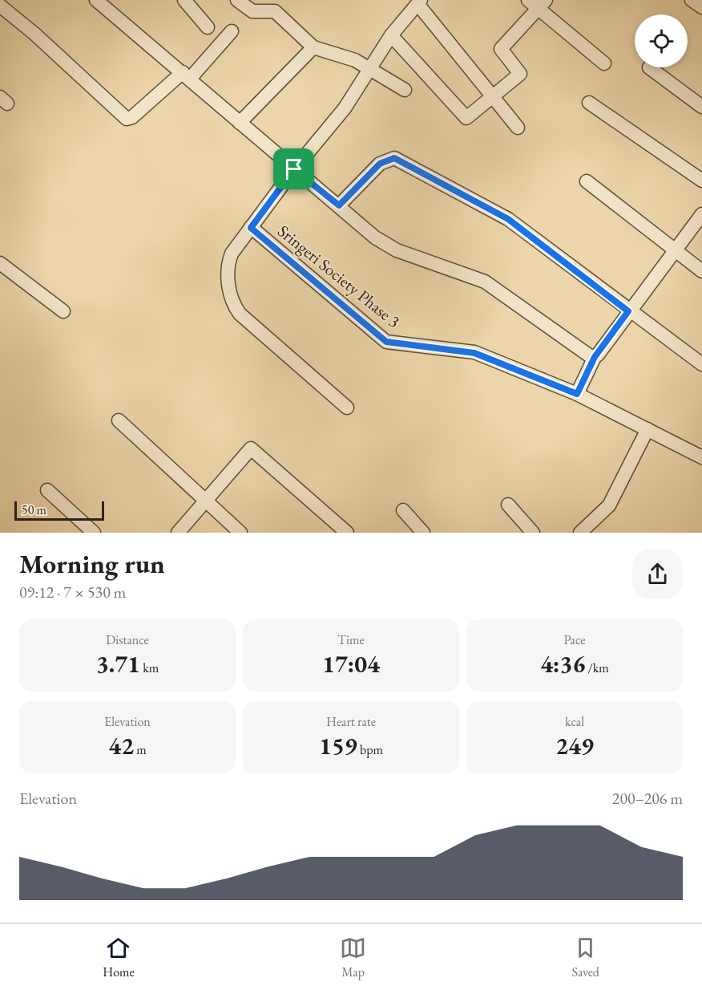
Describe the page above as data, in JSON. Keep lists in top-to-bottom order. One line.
{"streets":{"street":["Sringeri Society Phase 3"]},"scale_bar":"50 m","page":{"scale":"50 m","heading":["Morning run","09:12 · 7 × 530 m"],"stats":[["Distance","3.71 km"],["Time","17:04"],["Pace","4:36 /km"],["Elevation","42 m"],["Heart rate","159 bpm"],["kcal","249"]],"chart":["Elevation","200–206 m"],"tabs":["Home","Map","Saved"]}}
